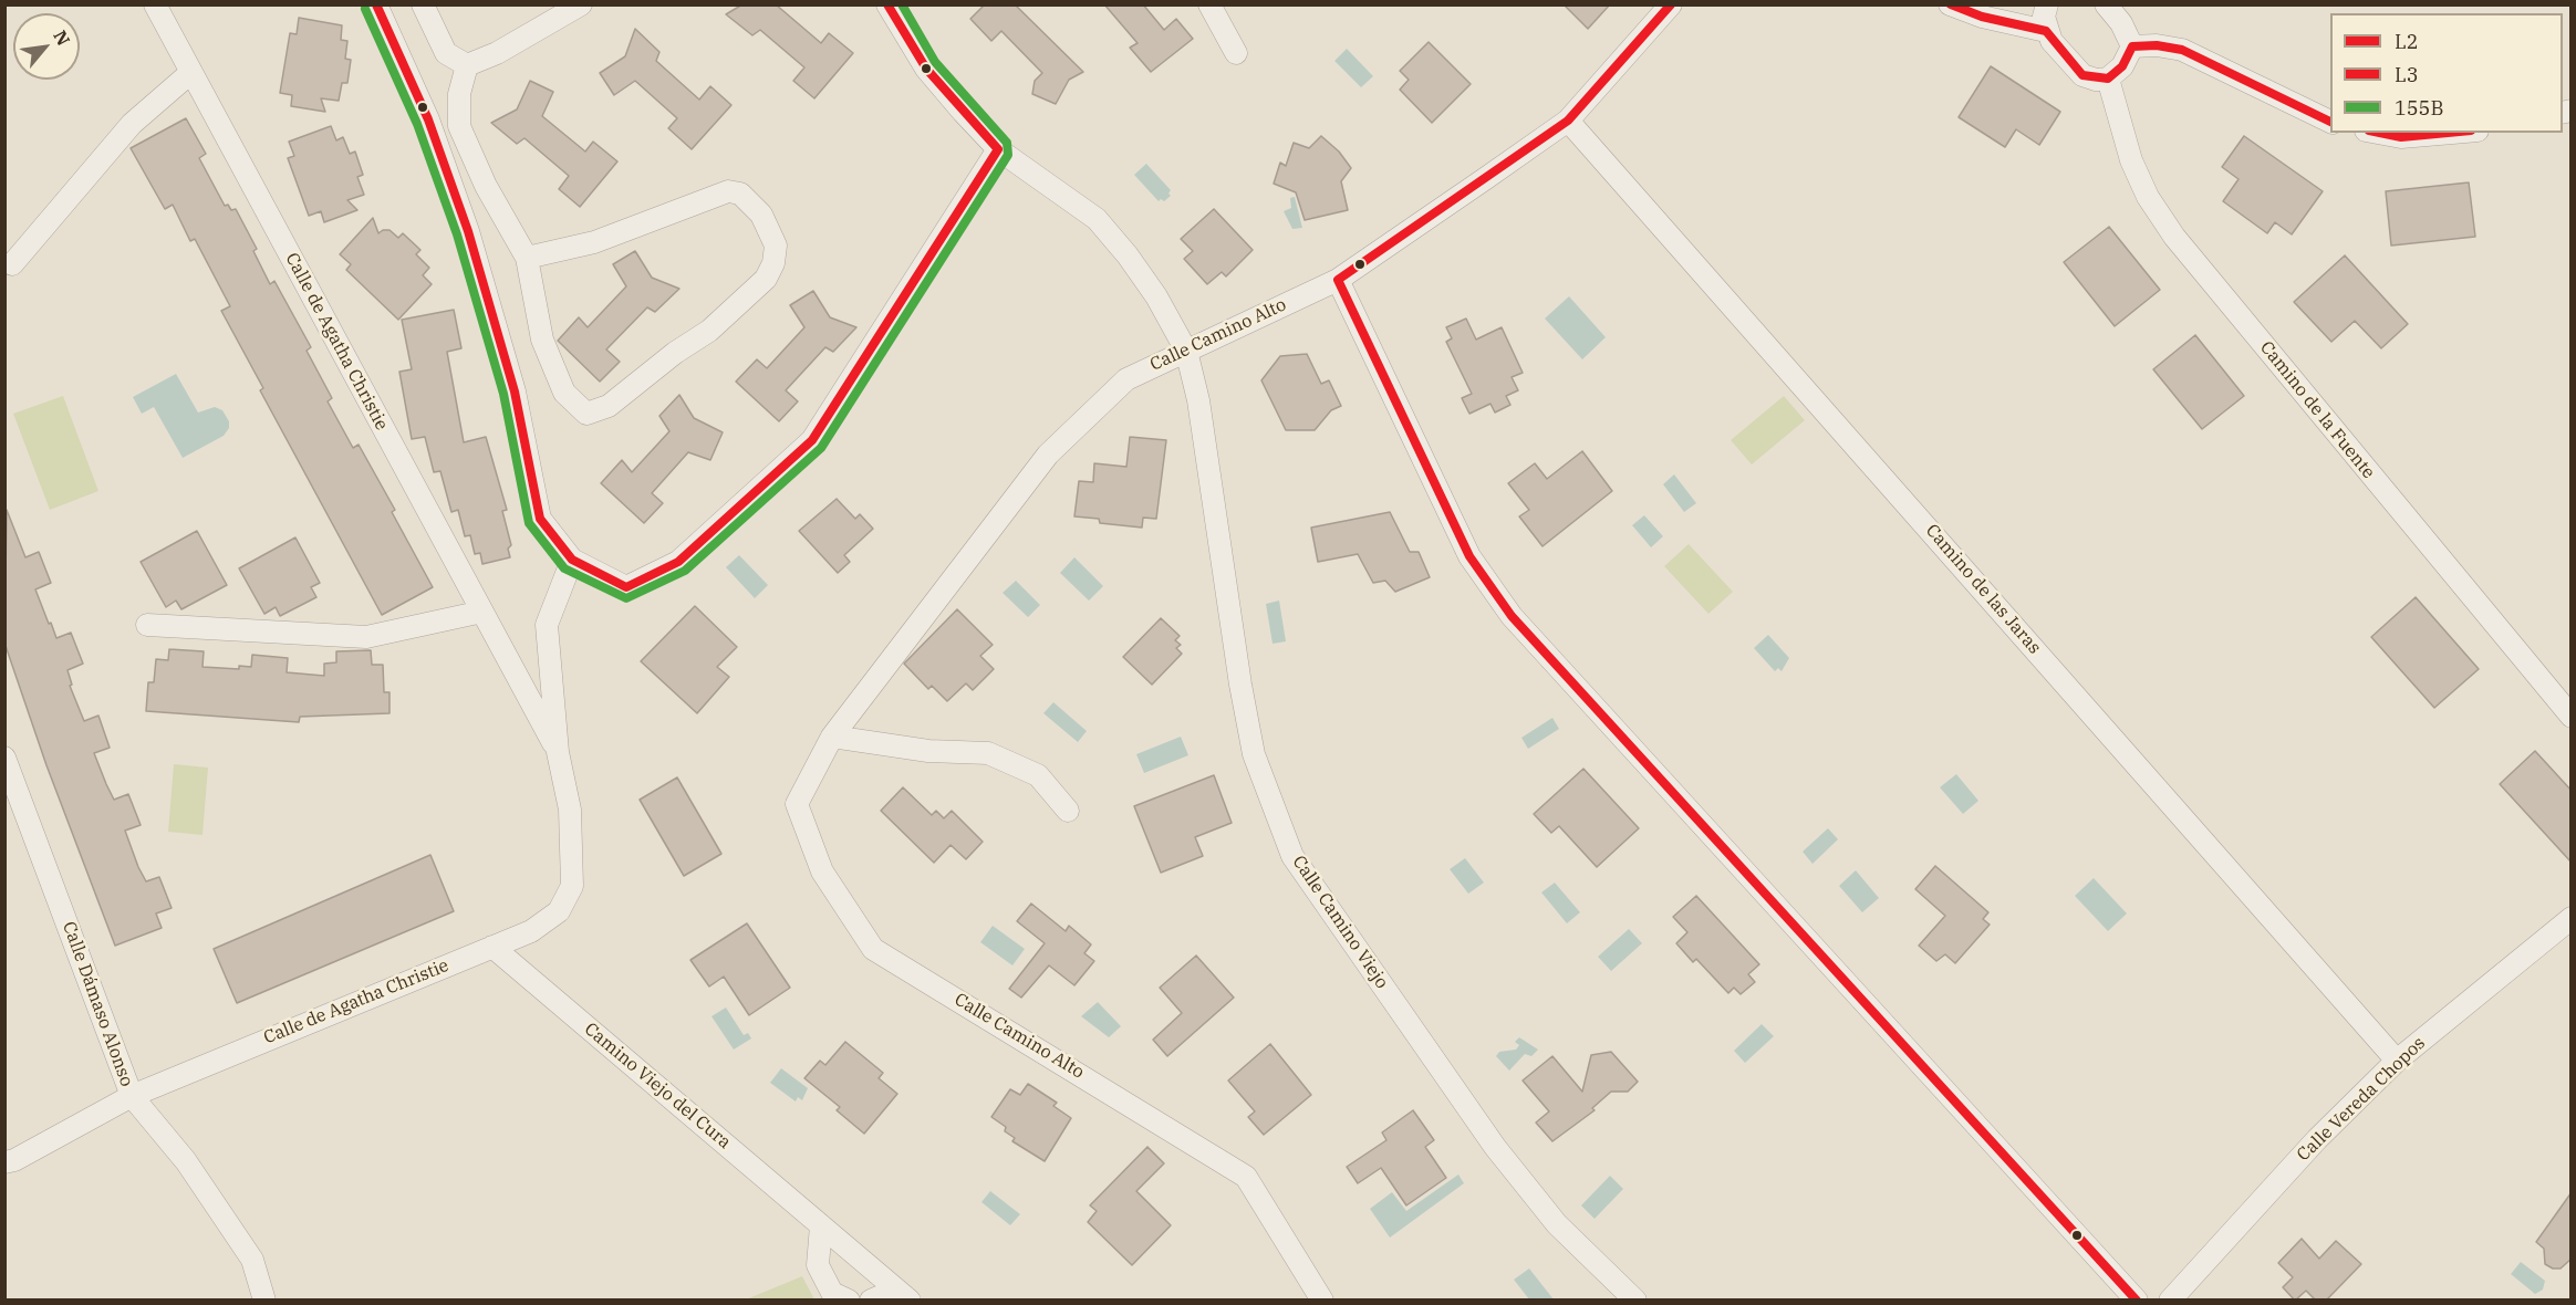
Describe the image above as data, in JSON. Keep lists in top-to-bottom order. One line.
{"streets":{"street":["Calle Camino Alto","Calle de Agatha Christie","Camino de la Fuente","Camino de las Jaras","Calle Camino Viejo","Calle Dámaso Alonso","Camino Viejo del Cura","Calle Vereda Chopos"]},"crossings":[["Calle Camino Alto","Camino de las Jaras"],["Calle Camino Alto","Calle Camino Viejo"],["Calle de Agatha Christie","Calle Dámaso Alonso"],["Calle de Agatha Christie","Camino Viejo del Cura"],["Camino de las Jaras","Calle Vereda Chopos"]],"lines":["transit line L2","transit line L3","transit line 155B"],"legend":["L2","L3","155B"],"north":"top right"}
